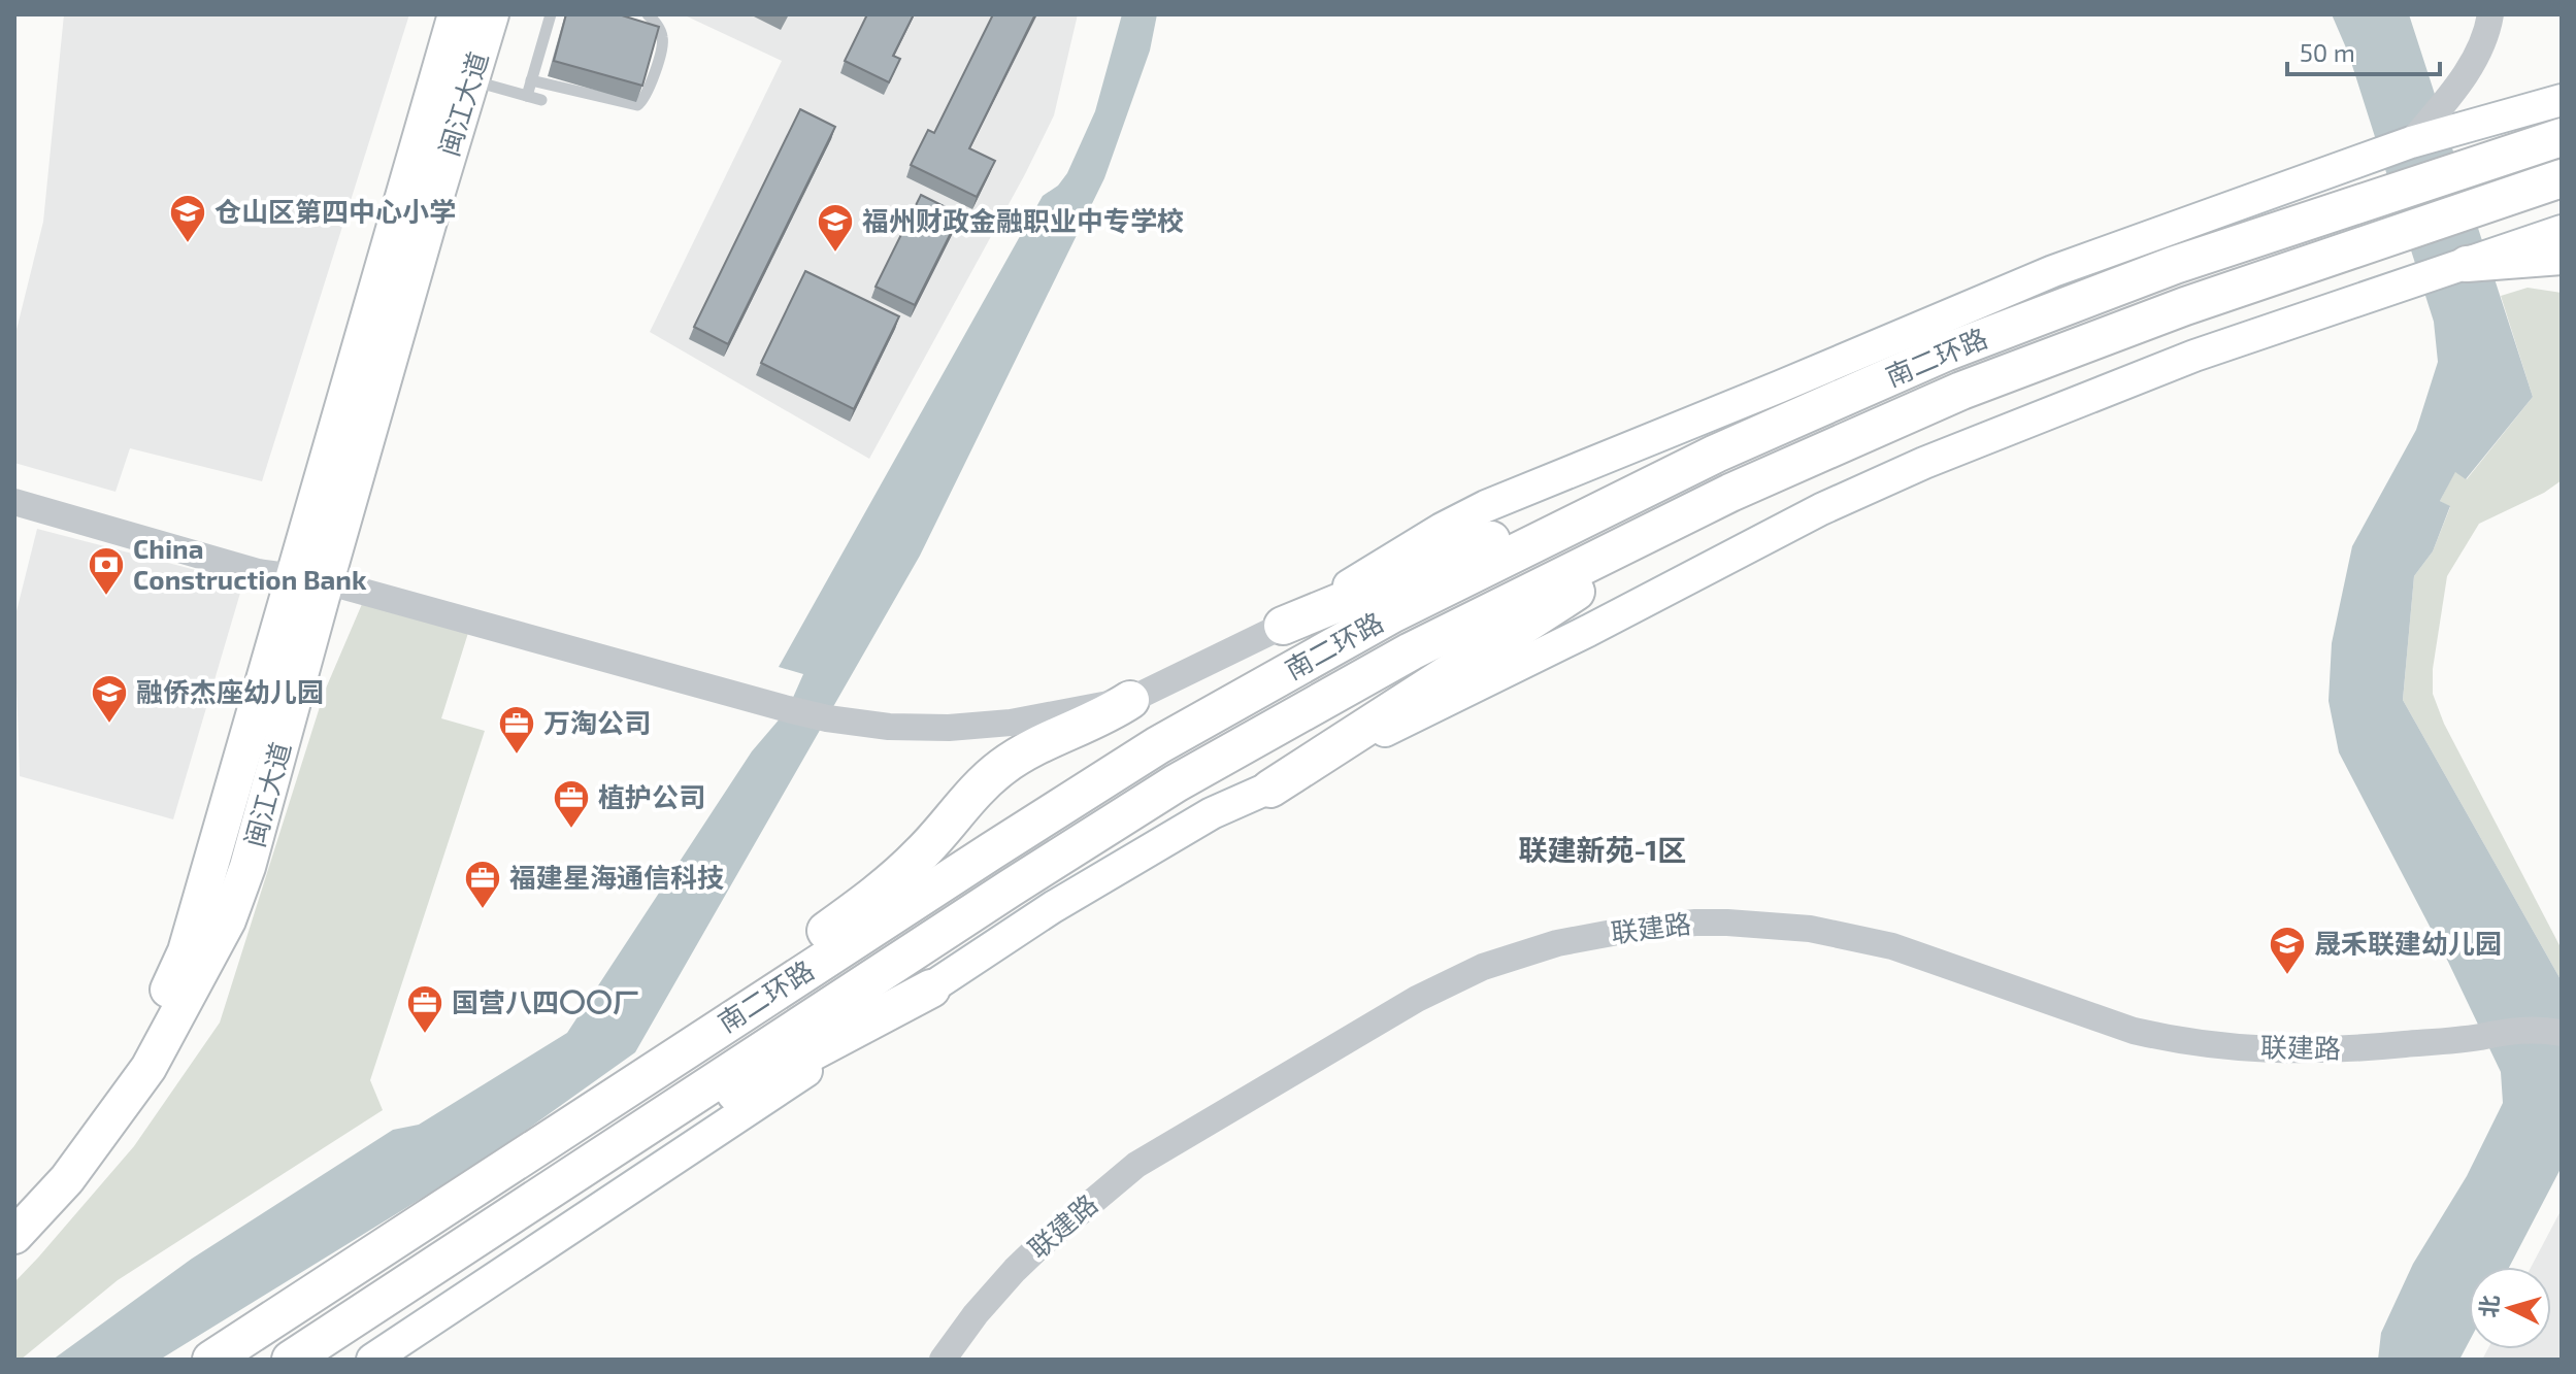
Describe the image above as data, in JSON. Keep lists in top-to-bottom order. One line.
{"streets":{"highway":["南二环路"],"main road":["闽江大道"],"street":["联建路"]},"districts":["联建新苑-1区"],"places":{"school or university":["仓山区第四中心小学","福州财政金融职业中专学校","融侨杰座幼儿园","晟禾联建幼儿园"],"bank":["China Construction Bank"],"office":["万淘公司","植护公司","福建星海通信科技","国营八四〇〇厂"]},"scale_bar":"50 m","north":"left"}
